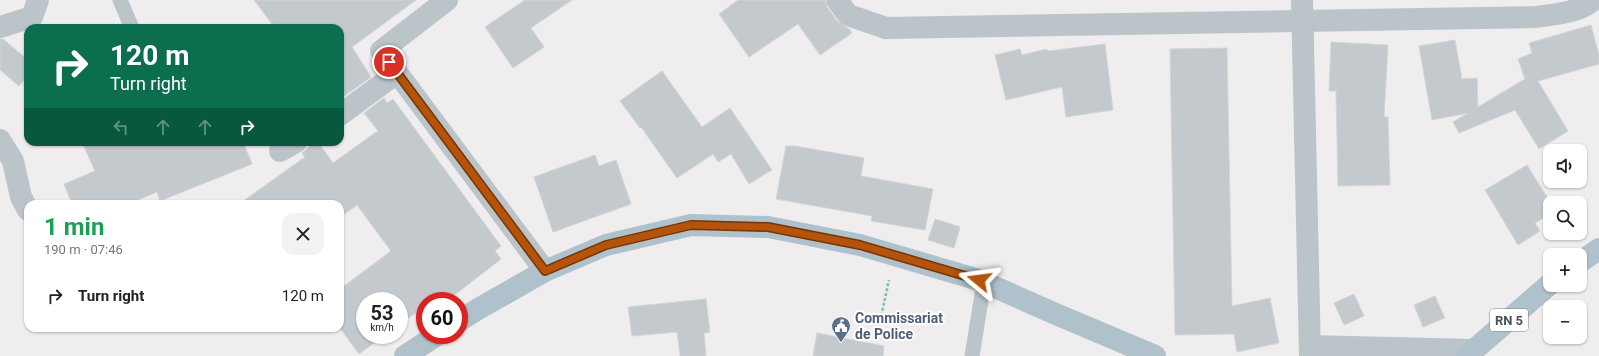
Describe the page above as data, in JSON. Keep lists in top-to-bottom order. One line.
{"streets":{"main road":["RN 5"]},"places":{"public building":["Commissariat de Police"]},"page":{"turn":["120 m","Turn right"],"map_buttons":["+","−"],"heading":["1 min","190 m · 07:46"],"list":[{"name":"Turn right","value":"120 m"}],"speed":"53 km/h","limit":"60"}}
